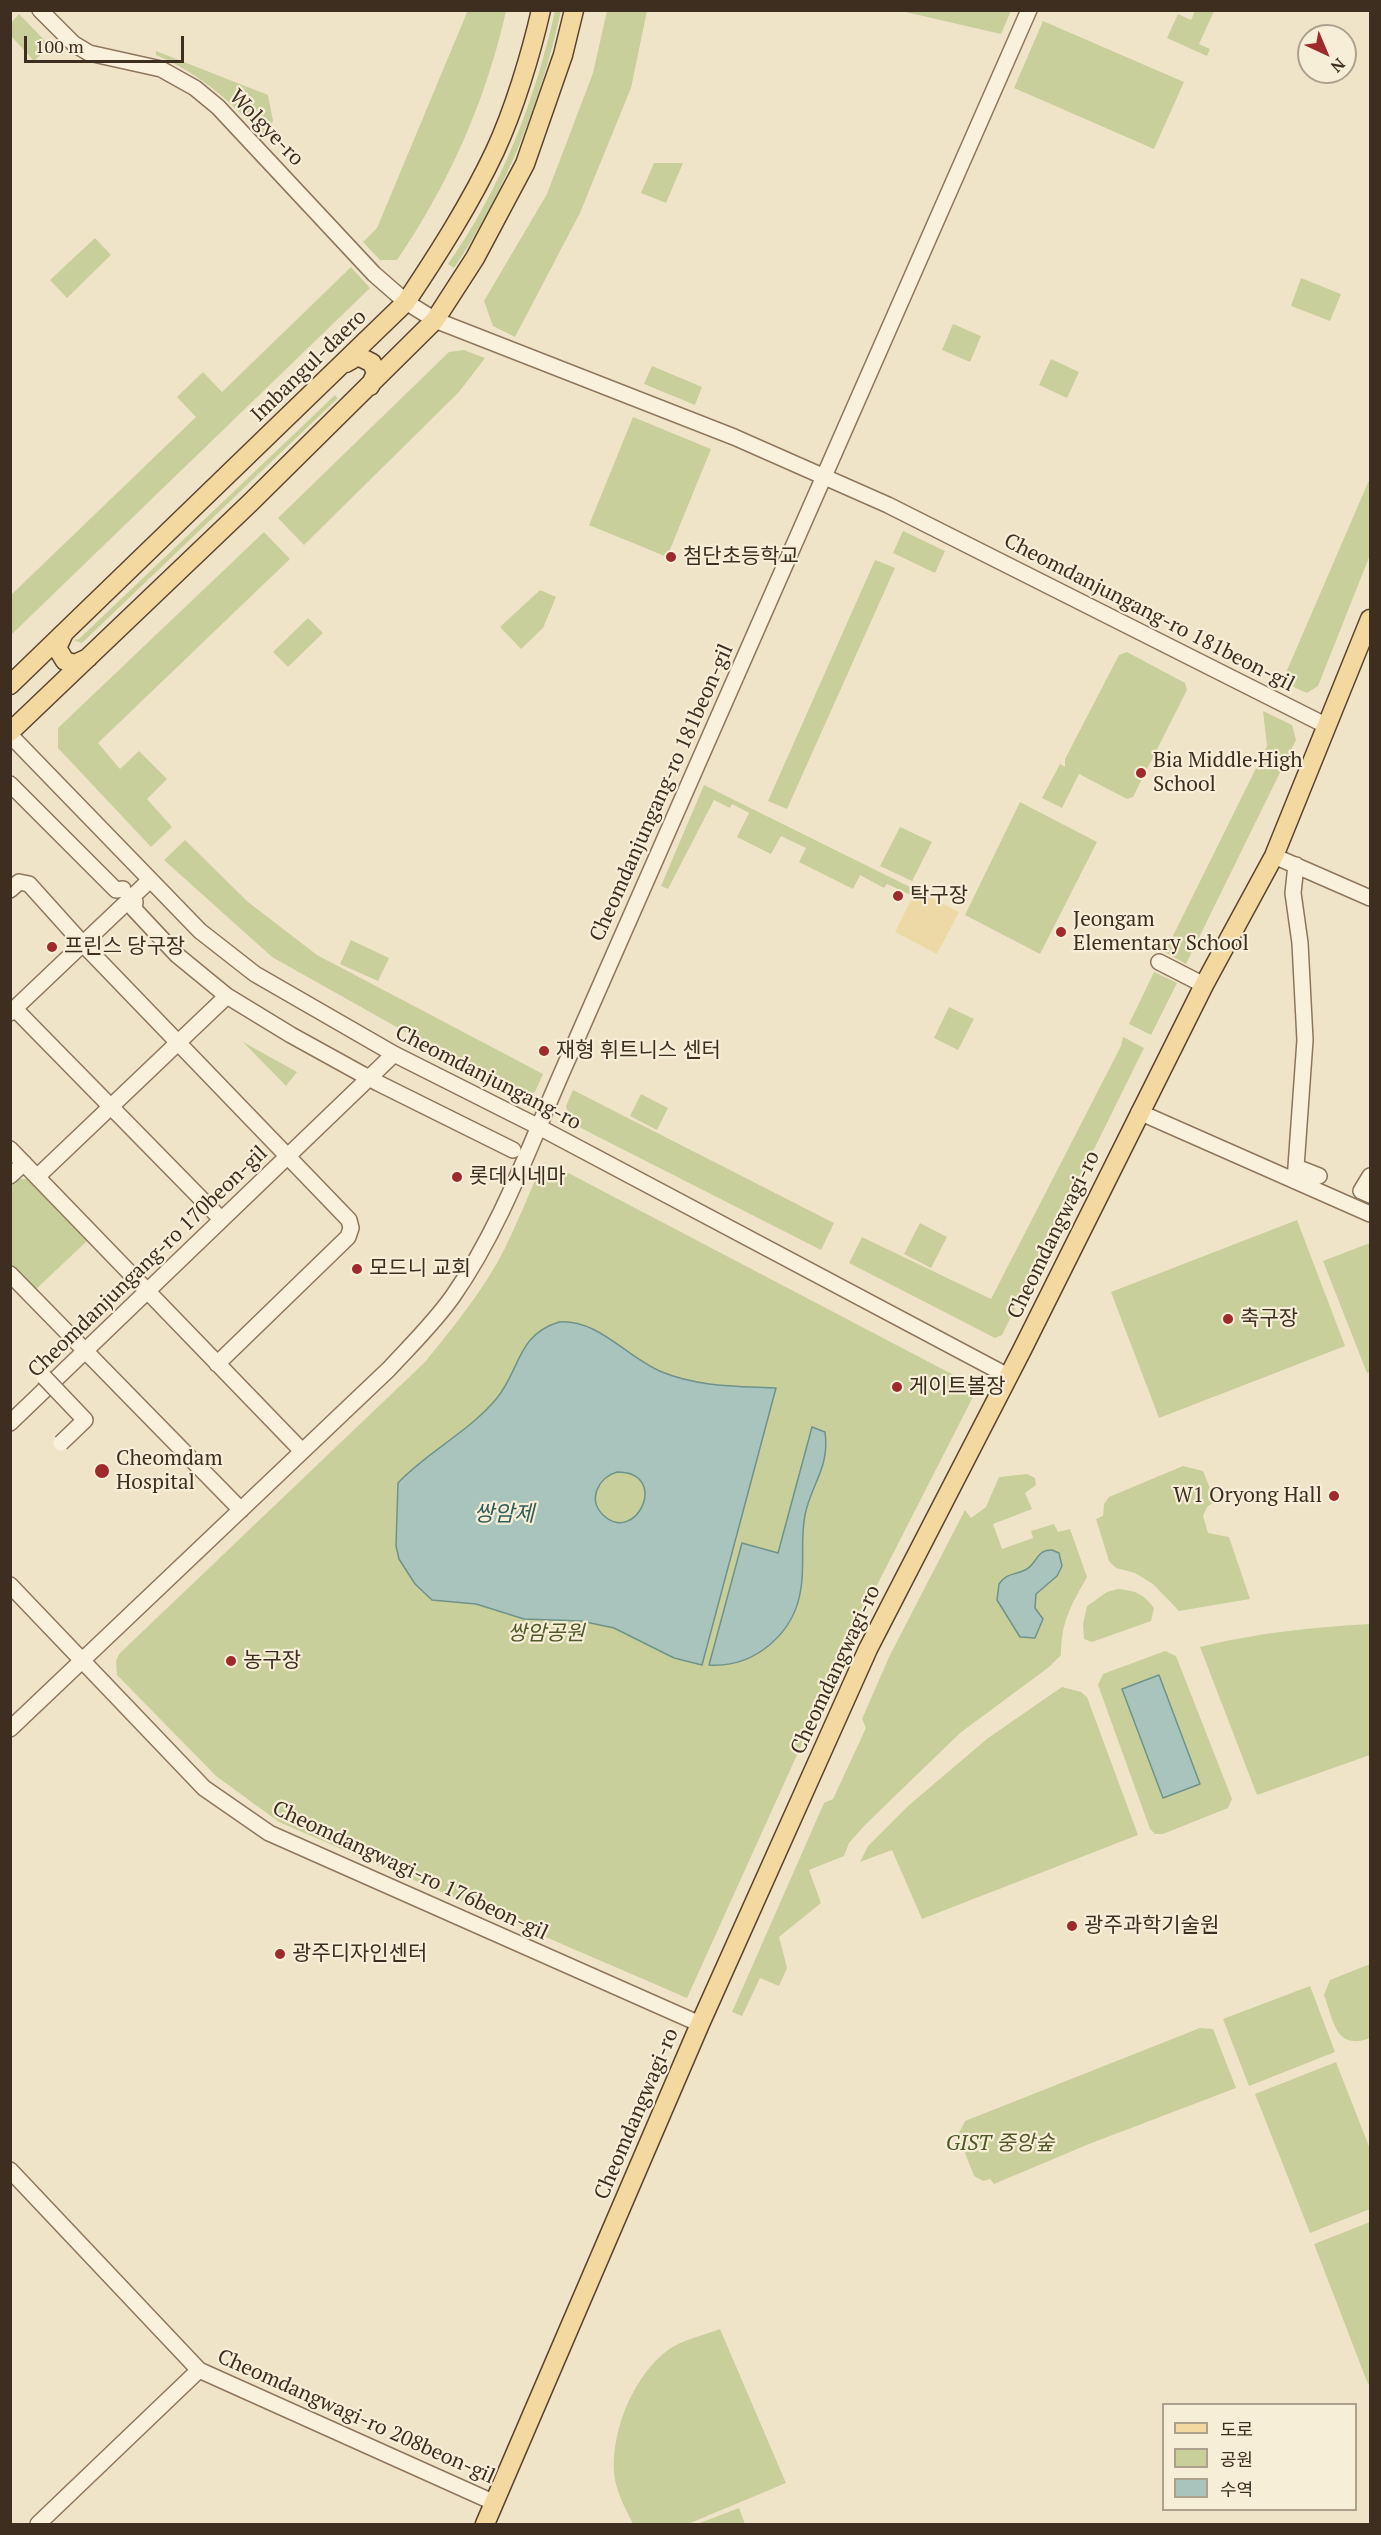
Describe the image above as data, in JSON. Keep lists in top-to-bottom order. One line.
{"streets":{"main road":["Imbangul-daero","Cheomdangwagi-ro"],"street":["Wolgye-ro","Cheomdanjungang-ro 181beon-gil","Cheomdanjungang-ro","Cheomdanjungang-ro 170beon-gil","Cheomdangwagi-ro 176beon-gil","Cheomdangwagi-ro 208beon-gil"]},"crossings":[["Wolgye-ro","Imbangul-daero"],["Cheomdanjungang-ro 181beon-gil","Cheomdanjungang-ro"],["Cheomdanjungang-ro 181beon-gil","Cheomdangwagi-ro"],["Cheomdanjungang-ro 181beon-gil","Cheomdangwagi-ro 176beon-gil"],["Cheomdanjungang-ro","Cheomdangwagi-ro"],["Cheomdanjungang-ro","Cheomdanjungang-ro 170beon-gil"],["Cheomdangwagi-ro","Cheomdangwagi-ro 176beon-gil"],["Cheomdangwagi-ro","Cheomdangwagi-ro 208beon-gil"]],"water":["쌍암제"],"parks":["쌍암공원","GIST 중앙숲"],"places":["첨단초등학교","Bia Middle·High School","탁구장","Jeongam Elementary School","프린스 당구장","재형 휘트니스 센터","롯데시네마","모드니 교회","축구장","게이트볼장","Cheomdam Hospital","W1 Oryong Hall","농구장","광주과학기술원","광주디자인센터"],"legend":["도로","공원","수역"],"scale_bar":"100 m","north":"bottom right"}
